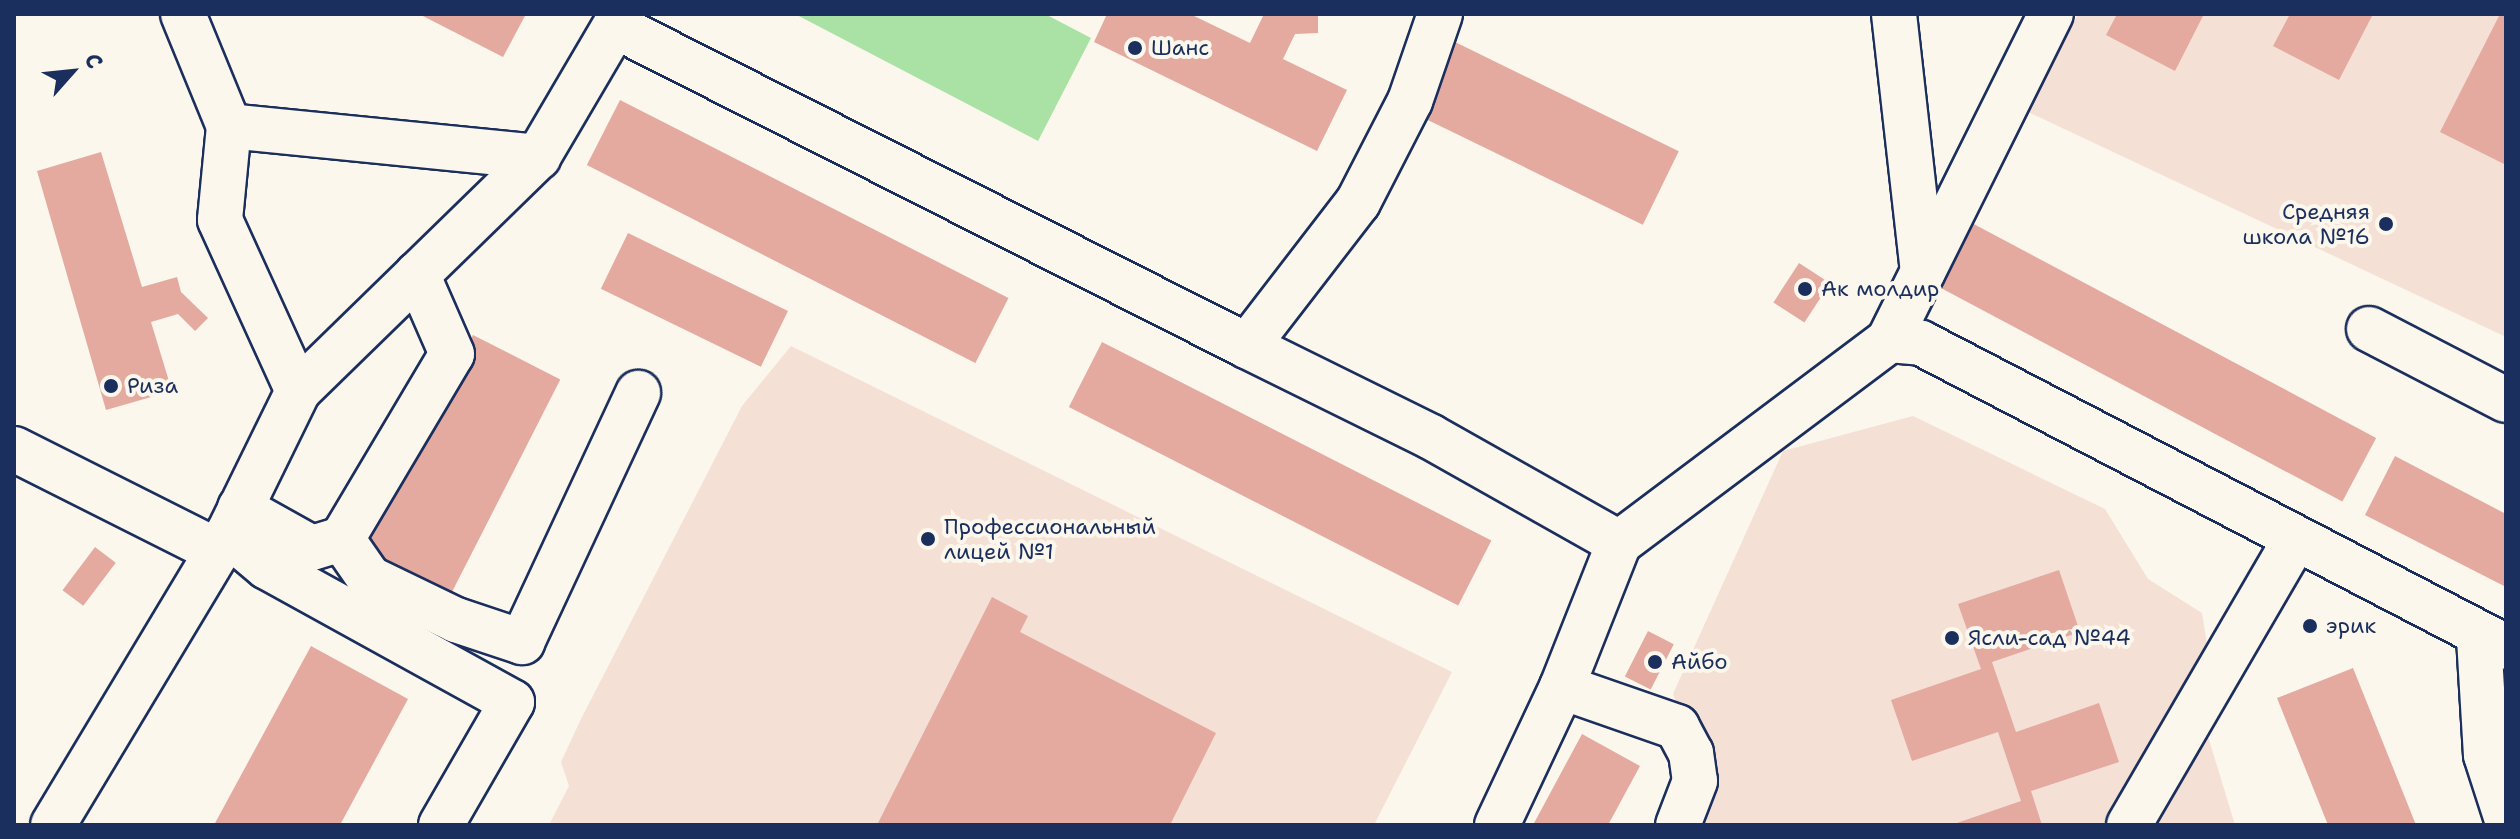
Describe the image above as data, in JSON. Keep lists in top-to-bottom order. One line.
{"places":["Шанс","Средняя школа №16","Ак молдир","Риза","Профессиональный лицей №1","эрик","Ясли-сад №44","Айбо"],"north":"top right"}
